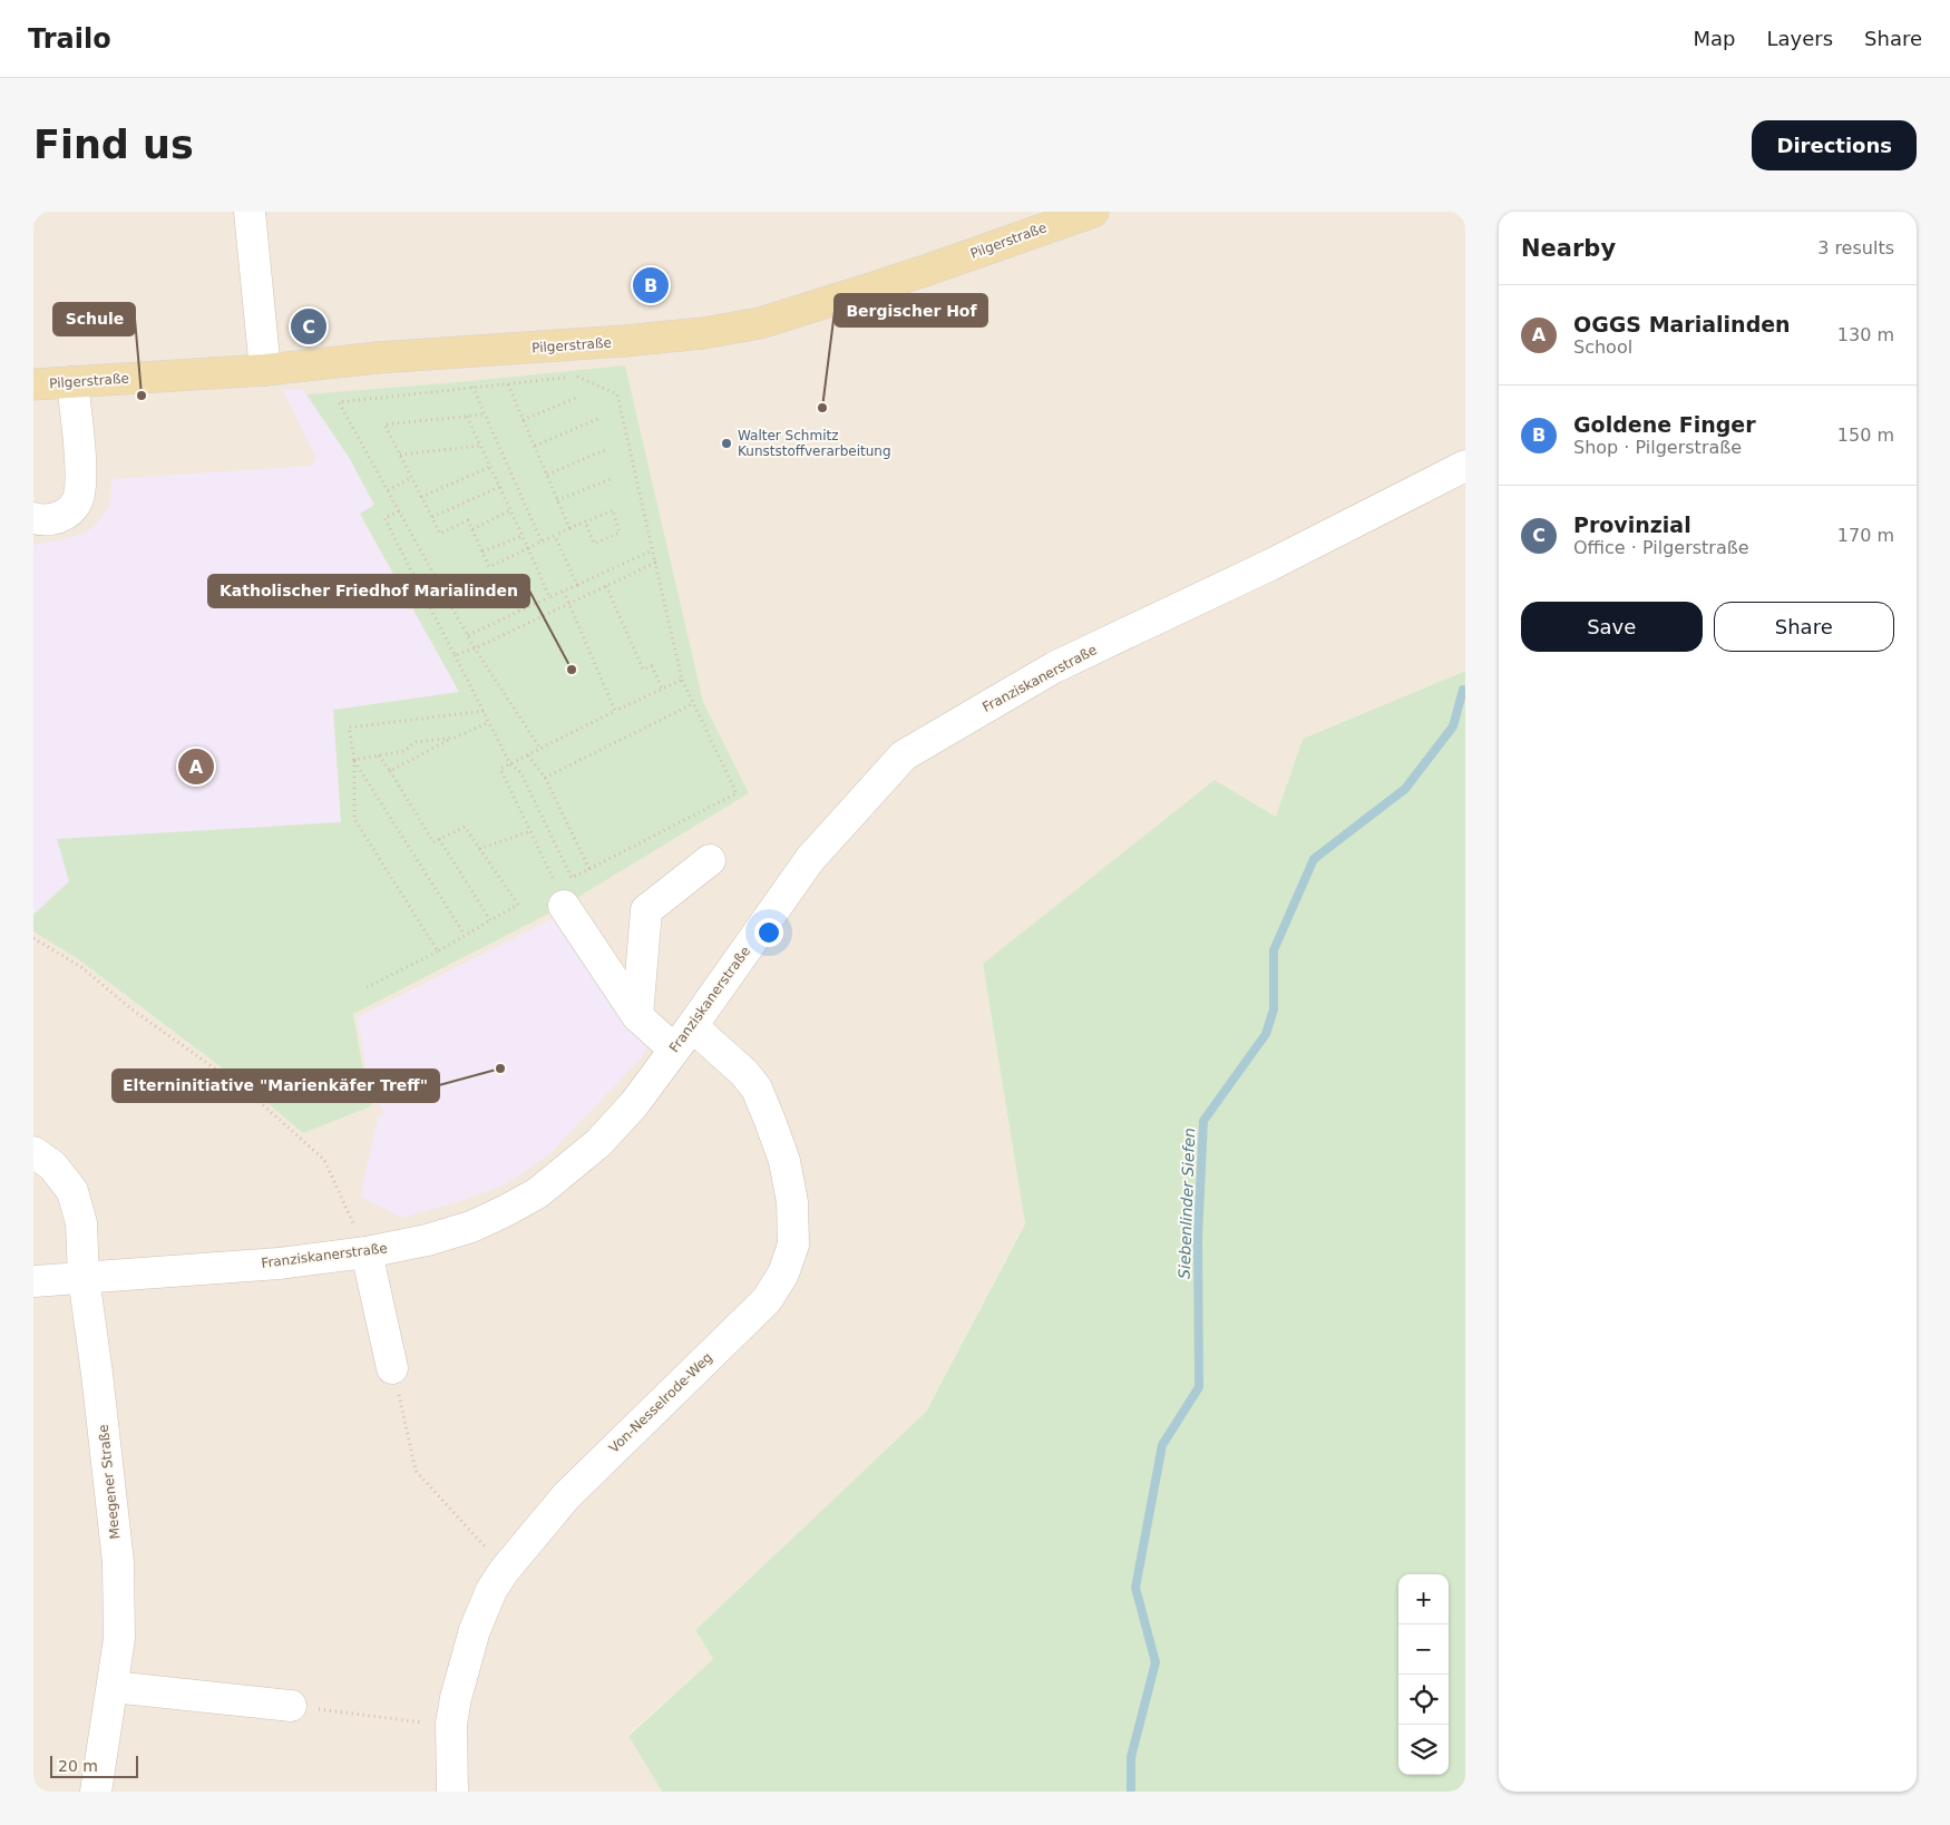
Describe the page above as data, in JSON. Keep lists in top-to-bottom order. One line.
{"streets":{"main road":["Pilgerstraße"],"street":["Franziskanerstraße","Von-Nesselrode-Weg","Meegener Straße"]},"crossings":[["Franziskanerstraße","Von-Nesselrode-Weg"],["Franziskanerstraße","Meegener Straße"]],"water":["Siebenlinder Siefen"],"places":["Schule","Bergischer Hof","Walter Schmitz Kunststoffverarbeitung","Katholischer Friedhof Marialinden","Elterninitiative \"Marienkäfer Treff\""],"scale_bar":"20 m","page":{"header":"Trailo","nav":["Map","Layers","Share"],"buttons":["Directions",["Save","Share"]],"title":"Find us","heading":["Nearby","3 results"],"pins":["B","C","A"],"list":[{"mark":"A","name":"OGGS Marialinden","note":"School","value":"130 m"},{"mark":"B","name":"Goldene Finger","note":"Shop · Pilgerstraße","value":"150 m"},{"mark":"C","name":"Provinzial","note":"Office · Pilgerstraße","value":"170 m"}],"map_buttons":["+","−"],"scale":"20 m"}}
